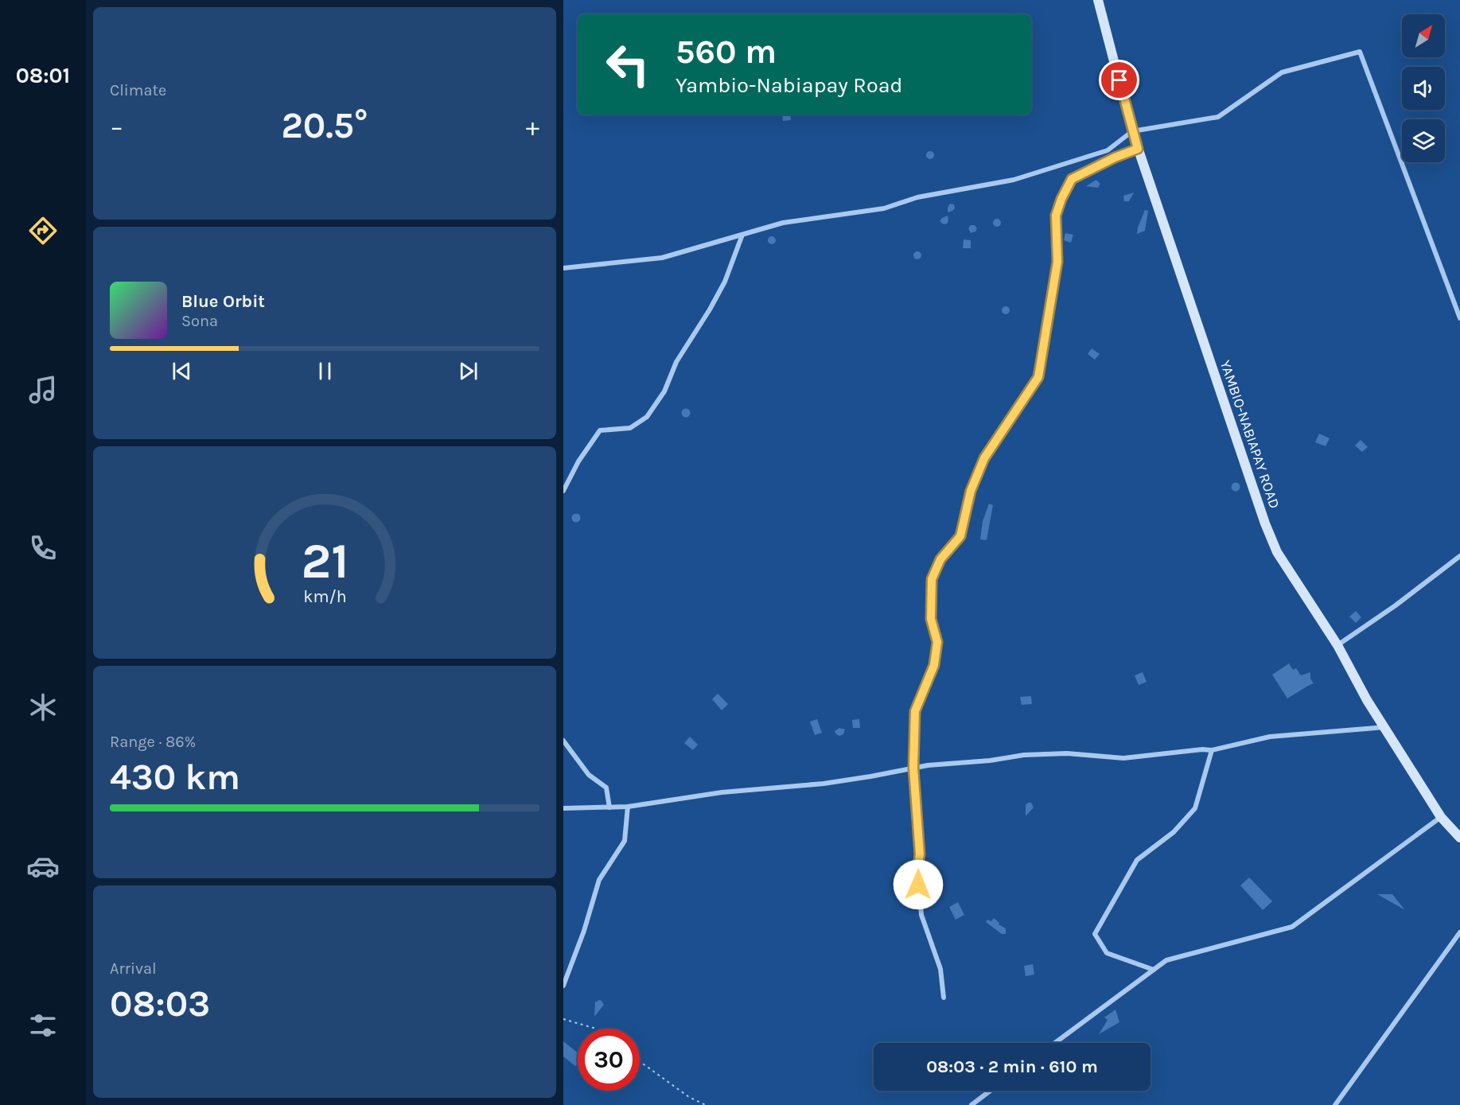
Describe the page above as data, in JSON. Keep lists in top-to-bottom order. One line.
{"streets":{"main road":["YAMBIO-NABIAPAY ROAD"]},"north":"top right","page":{"tabs":"08:01","tile":["Climate",["Range · 86%","430 km"],["Arrival","08:03"]],"turn":["560 m","Yambio-Nabiapay Road"],"heat":["−","20.5°","+"],"song":["Blue Orbit","Sona"],"limit":"30","trip":"08:03 · 2 min · 610 m","gauge":["21","km/h"]}}
